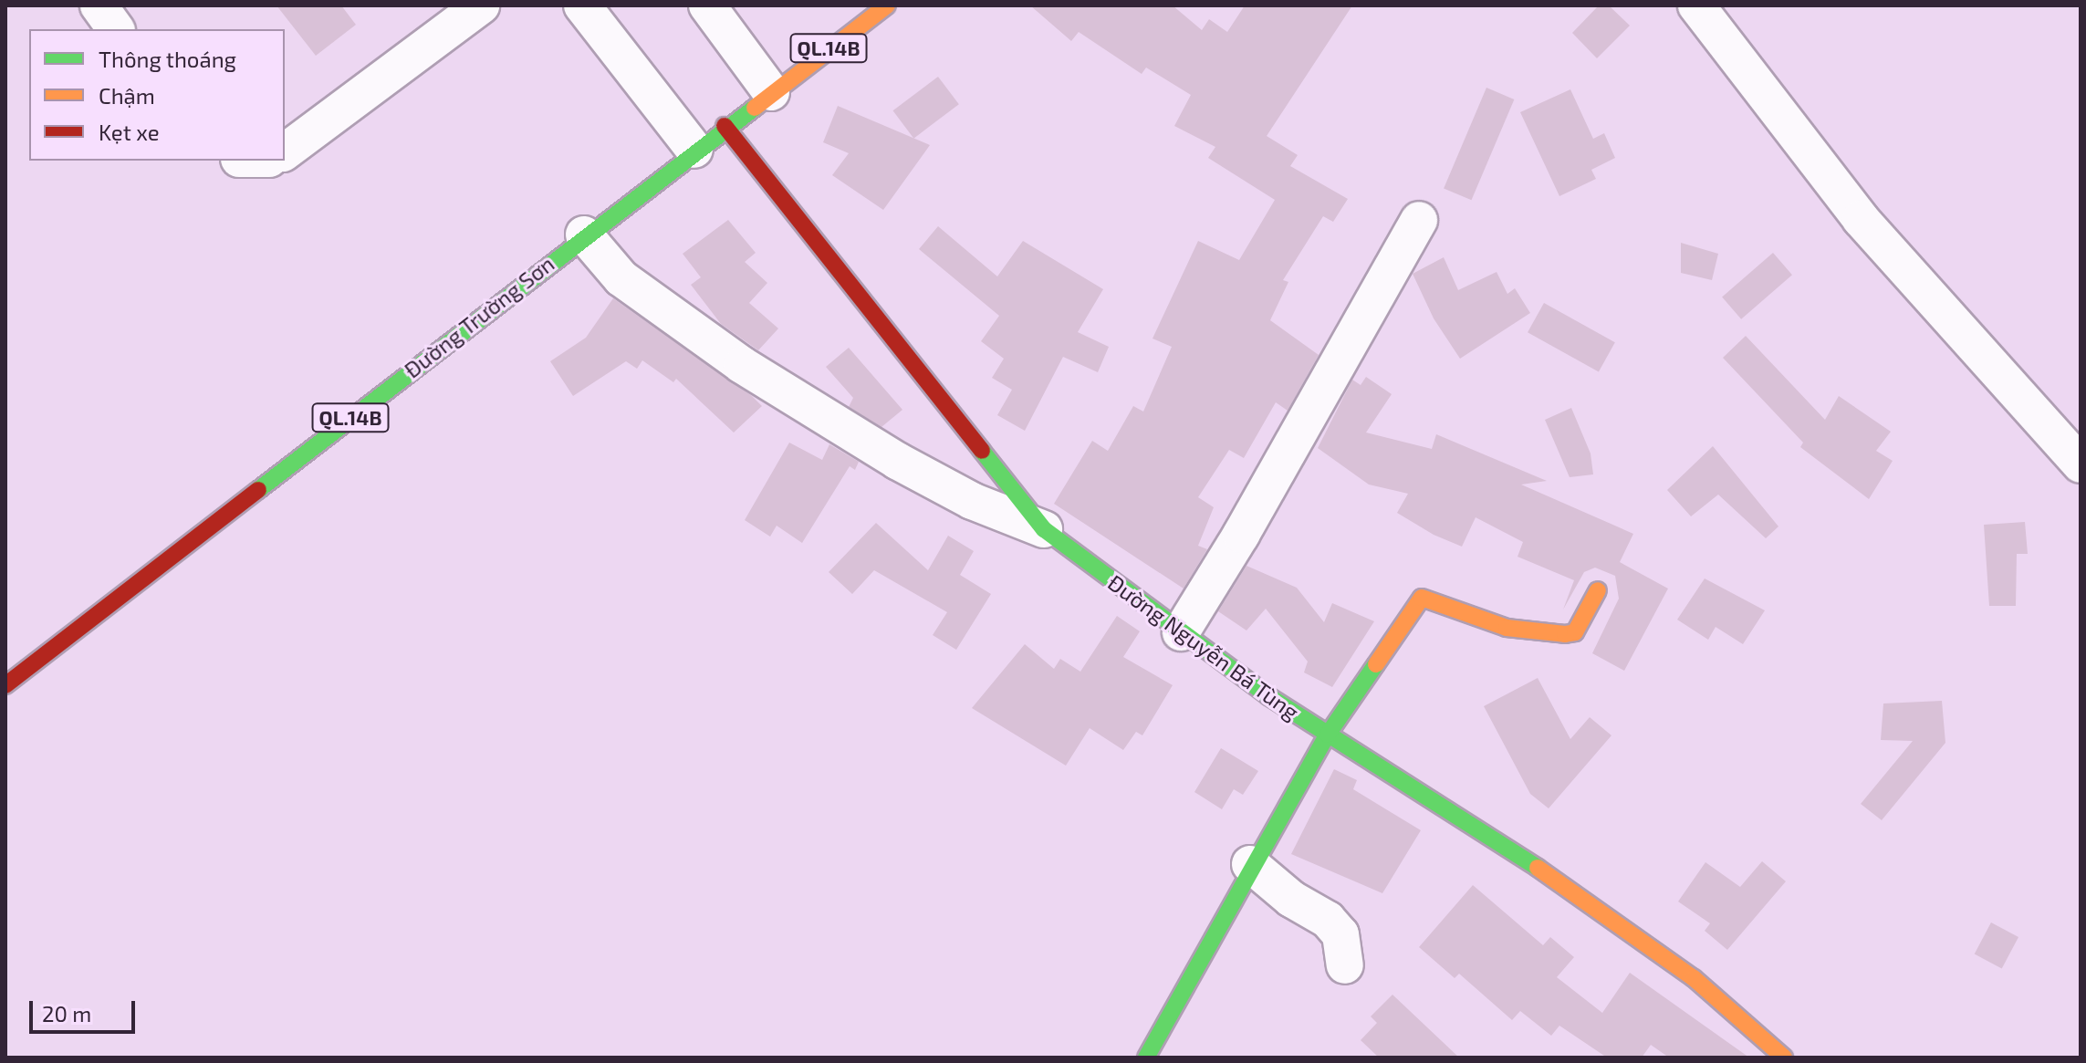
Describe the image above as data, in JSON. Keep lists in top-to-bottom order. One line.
{"streets":{"main road":["QL.14B","Đường Trường Sơn","Đường Nguyễn Bá Tùng"]},"crossings":[["Đường Trường Sơn","Đường Nguyễn Bá Tùng"]],"legend":["Thông thoáng","Chậm","Kẹt xe"],"scale_bar":"20 m"}
